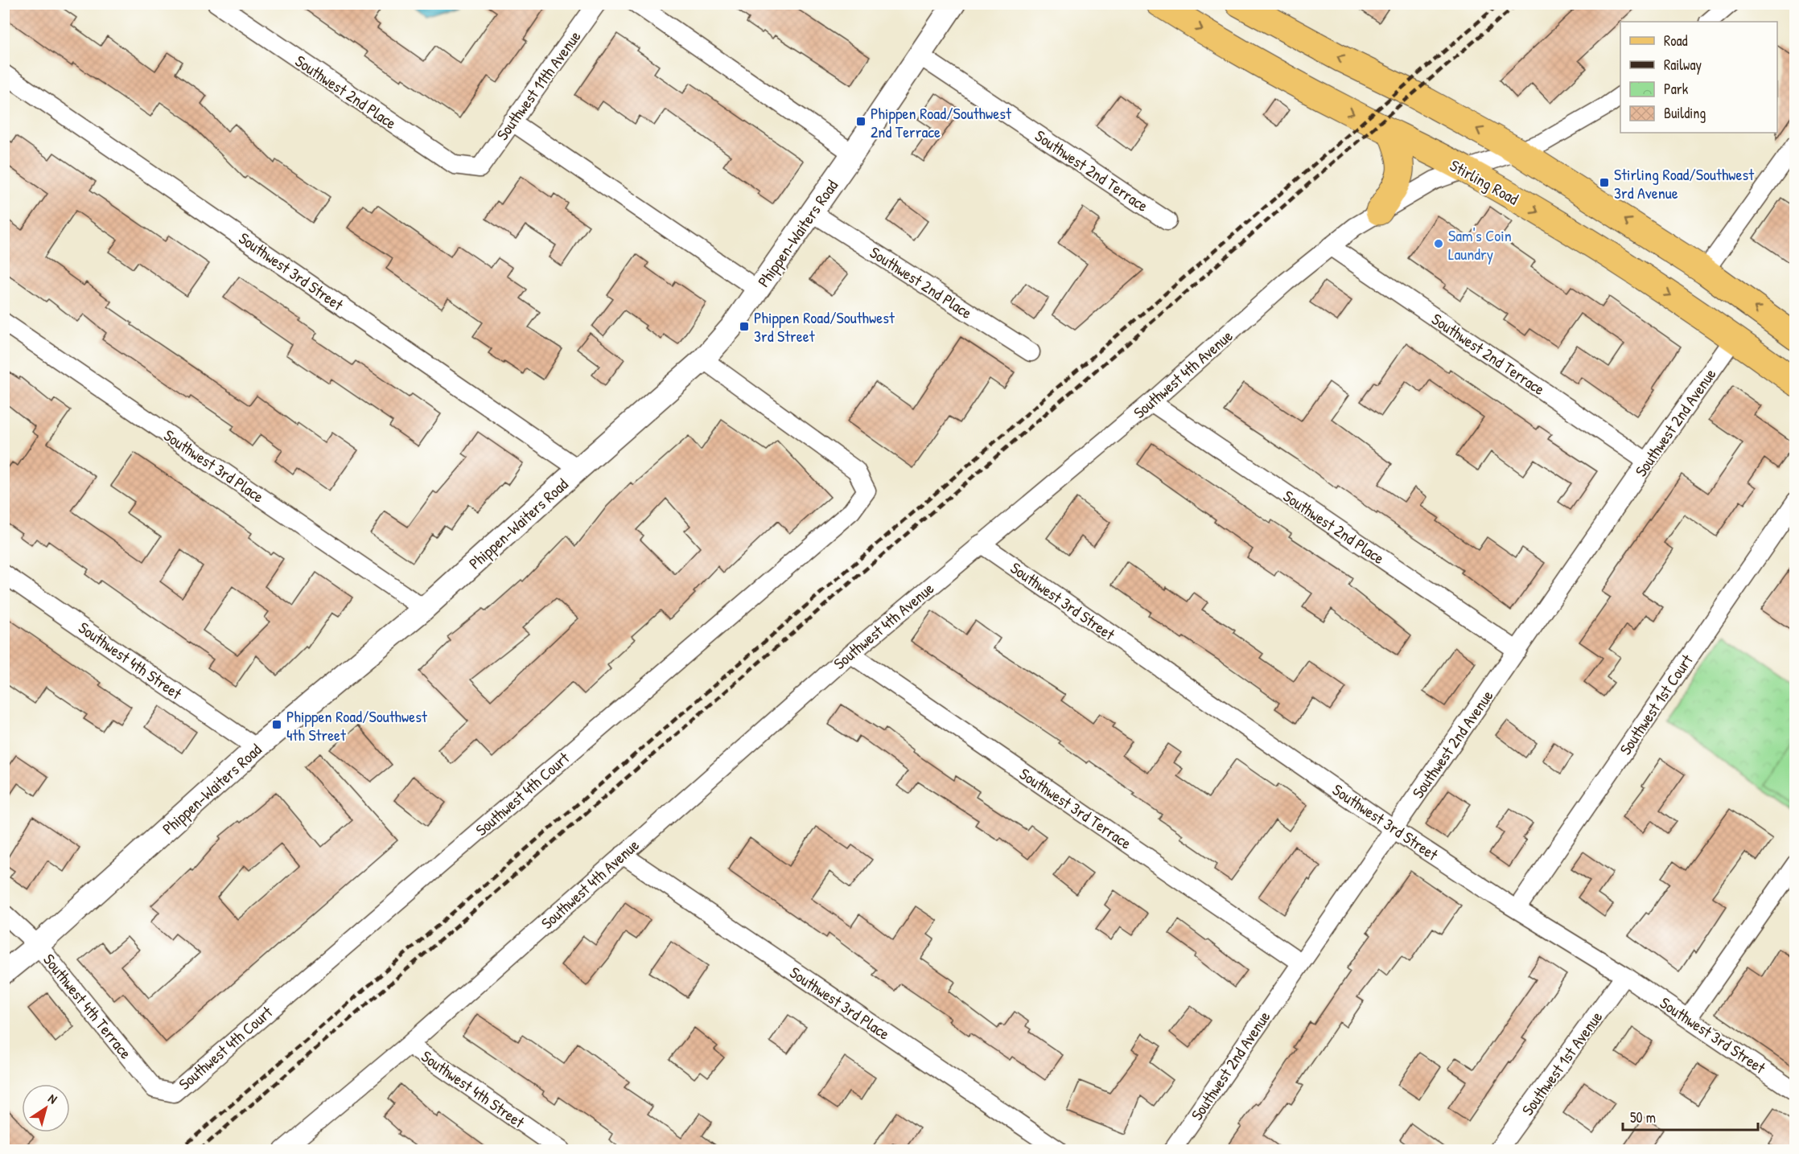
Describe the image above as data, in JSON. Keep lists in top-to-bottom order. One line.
{"streets":{"main road":["Stirling Road"],"street":["Southwest 11th Avenue","Southwest 2nd Place","Southwest 2nd Terrace","Phippen-Waiters Road","Southwest 3rd Street","Southwest 4th Avenue","Southwest 2nd Avenue","Southwest 3rd Place","Southwest 4th Street","Southwest 1st Court","Southwest 4th Court","Southwest 3rd Terrace","Southwest 4th Terrace","Southwest 1st Avenue"]},"crossings":[["Southwest 11th Avenue","Southwest 2nd Place"],["Southwest 2nd Place","Phippen-Waiters Road"],["Southwest 2nd Place","Southwest 4th Avenue"],["Southwest 2nd Place","Southwest 2nd Avenue"],["Southwest 2nd Terrace","Phippen-Waiters Road"],["Southwest 2nd Terrace","Southwest 4th Avenue"],["Southwest 2nd Terrace","Southwest 2nd Avenue"],["Stirling Road","Southwest 4th Avenue"],["Stirling Road","Southwest 2nd Avenue"],["Phippen-Waiters Road","Southwest 3rd Street"],["Phippen-Waiters Road","Southwest 3rd Place"],["Phippen-Waiters Road","Southwest 4th Street"],["Phippen-Waiters Road","Southwest 4th Court"],["Phippen-Waiters Road","Southwest 4th Terrace"],["Southwest 3rd Street","Southwest 4th Avenue"],["Southwest 3rd Street","Southwest 2nd Avenue"],["Southwest 3rd Street","Southwest 1st Court"],["Southwest 3rd Street","Southwest 1st Avenue"],["Southwest 4th Avenue","Southwest 3rd Place"],["Southwest 4th Avenue","Southwest 4th Street"],["Southwest 4th Avenue","Southwest 3rd Terrace"],["Southwest 2nd Avenue","Southwest 3rd Terrace"],["Southwest 4th Court","Southwest 4th Terrace"]],"places":{"transit":["Phippen Road/Southwest 2nd Terrace","Stirling Road/Southwest 3rd Avenue","Phippen Road/Southwest 3rd Street","Phippen Road/Southwest 4th Street"],"other":["Sam's Coin Laundry"]},"legend":["Road","Railway","Park","Building"],"scale_bar":"50 m","north":"top right"}
